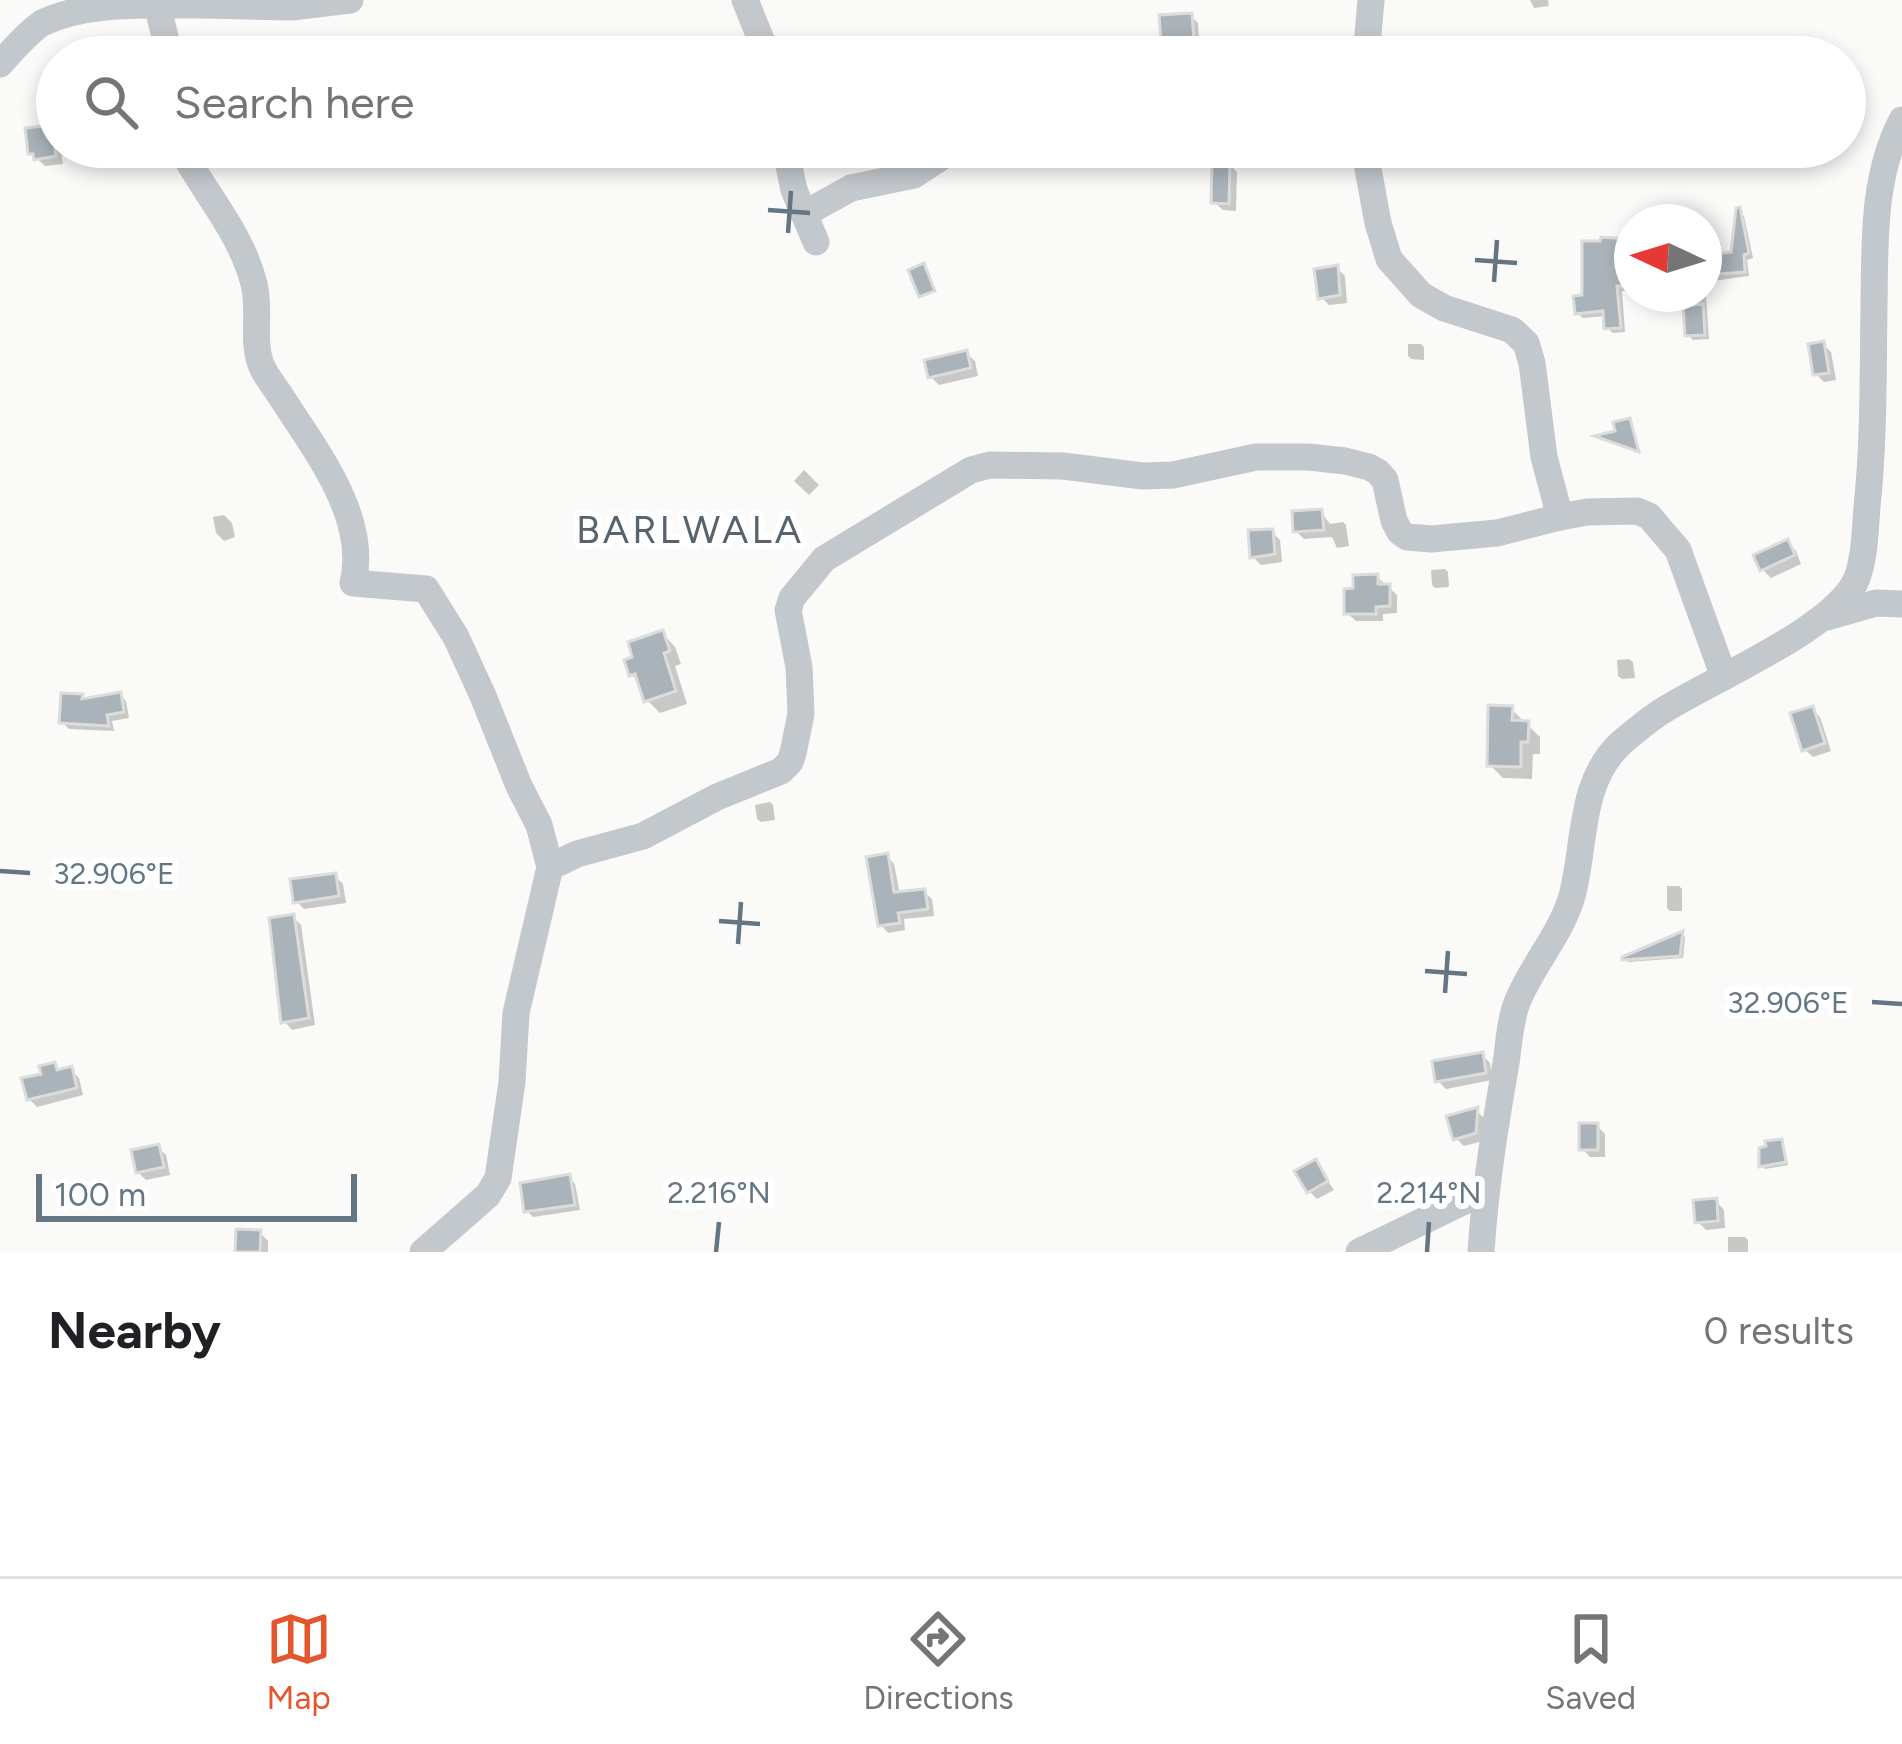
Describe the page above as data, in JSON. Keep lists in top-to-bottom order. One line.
{"districts":["BARLWALA"],"scale_bar":"100 m","north":"left","page":{"search":"Search here","scale":"100 m","heading":["Nearby","0 results"],"nav":["Map","Directions","Saved"]},"coordinates":["32.906°E","2.216°N","2.214°N"]}
